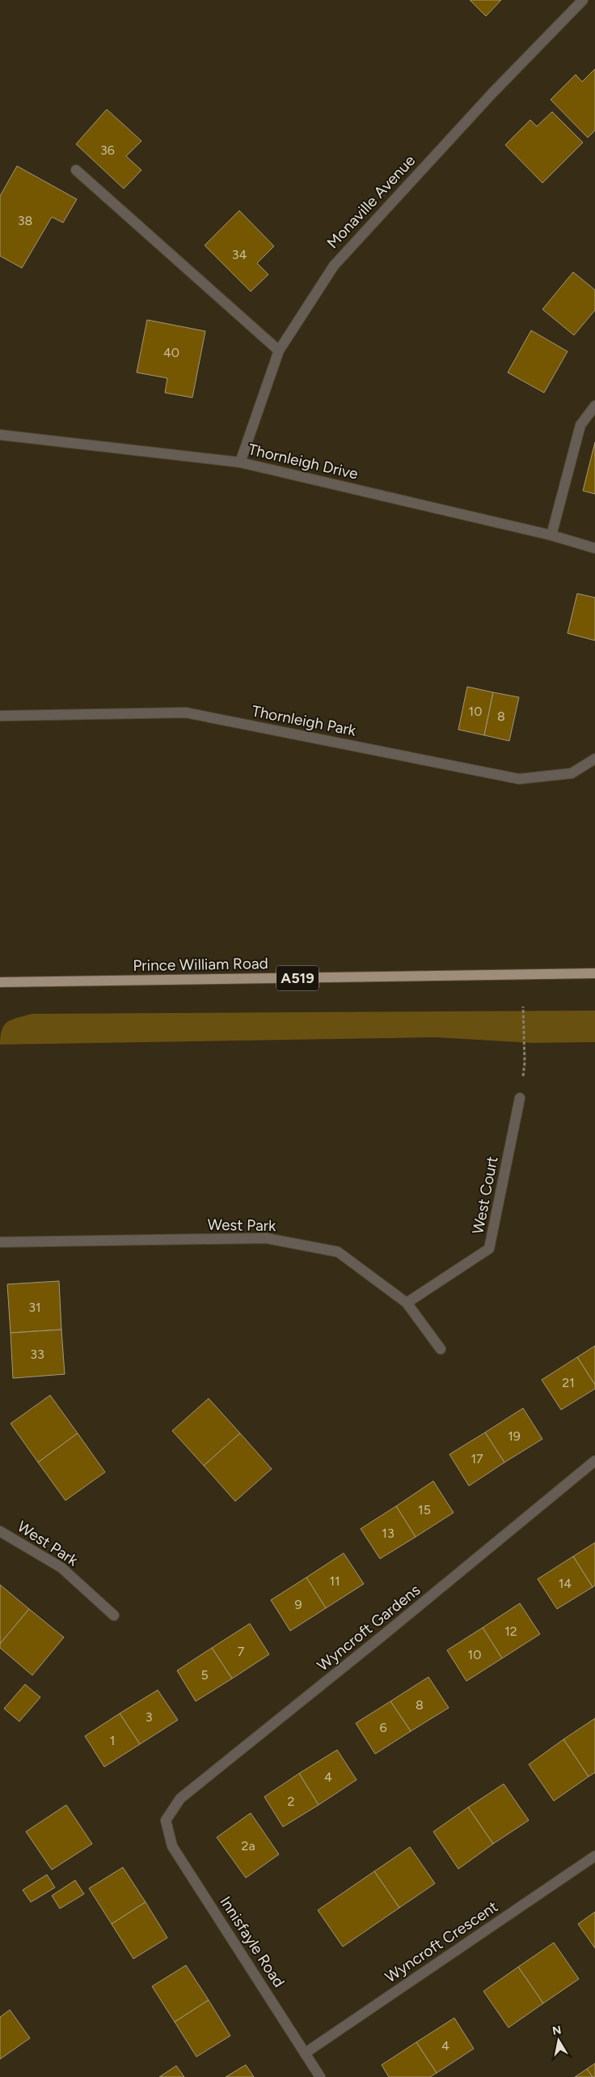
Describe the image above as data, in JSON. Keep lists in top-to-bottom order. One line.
{"streets":{"main road":["Prince William Road","A519"],"street":["Monaville Avenue","Thornleigh Drive","Thornleigh Park","West Court","West Park","Wyncroft Gardens","Innisfayle Road","Wyncroft Crescent"]},"crossings":[["Monaville Avenue","Thornleigh Drive"],["West Court","West Park"],["Wyncroft Gardens","Innisfayle Road"],["Innisfayle Road","Wyncroft Crescent"]],"house_numbers":["36","38","34","40","10","8","31","33","21","19","17","15","13","11","14","9","12","7","10","5","8","3","6","1","4","2","2a","4"],"north":"top"}
